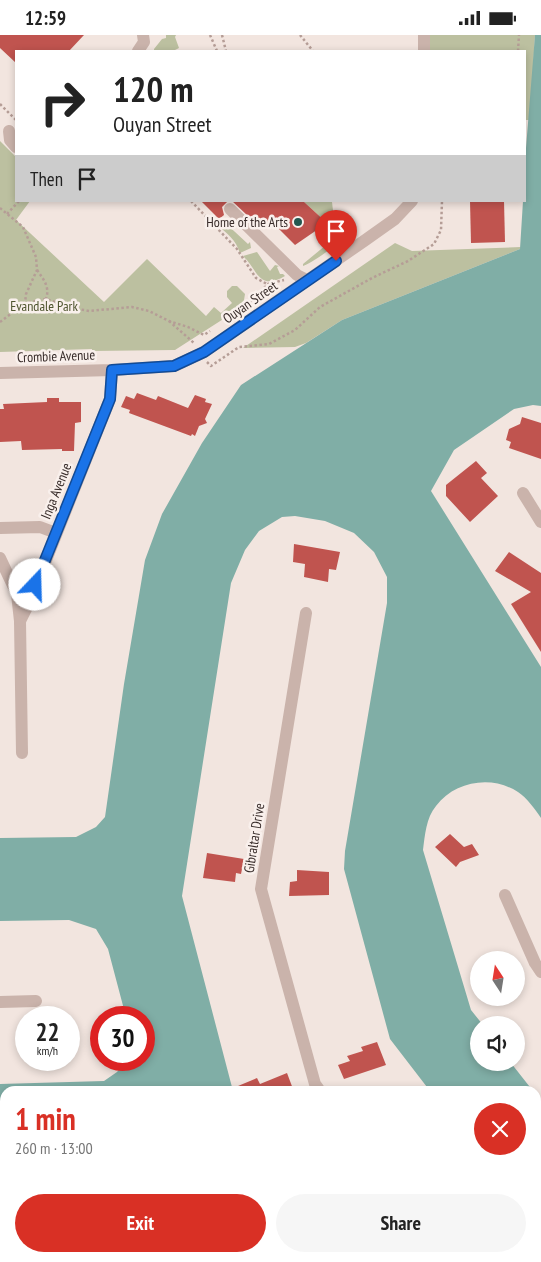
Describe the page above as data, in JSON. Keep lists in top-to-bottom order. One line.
{"streets":{"street":["Ouyan Street","Crombie Avenue","Inga Avenue","Gibraltar Drive"]},"crossings":[["Ouyan Street","Crombie Avenue"],["Ouyan Street","Inga Avenue"],["Crombie Avenue","Inga Avenue"]],"parks":["Evandale Park"],"places":["Home of the Arts"],"north":"top","page":{"status":"12:59","turn":["120 m","Ouyan Street"],"then":"Then","speed":"22 km/h","limit":"30","heading":["1 min","260 m · 13:00"],"buttons":["Exit","Share"]}}
